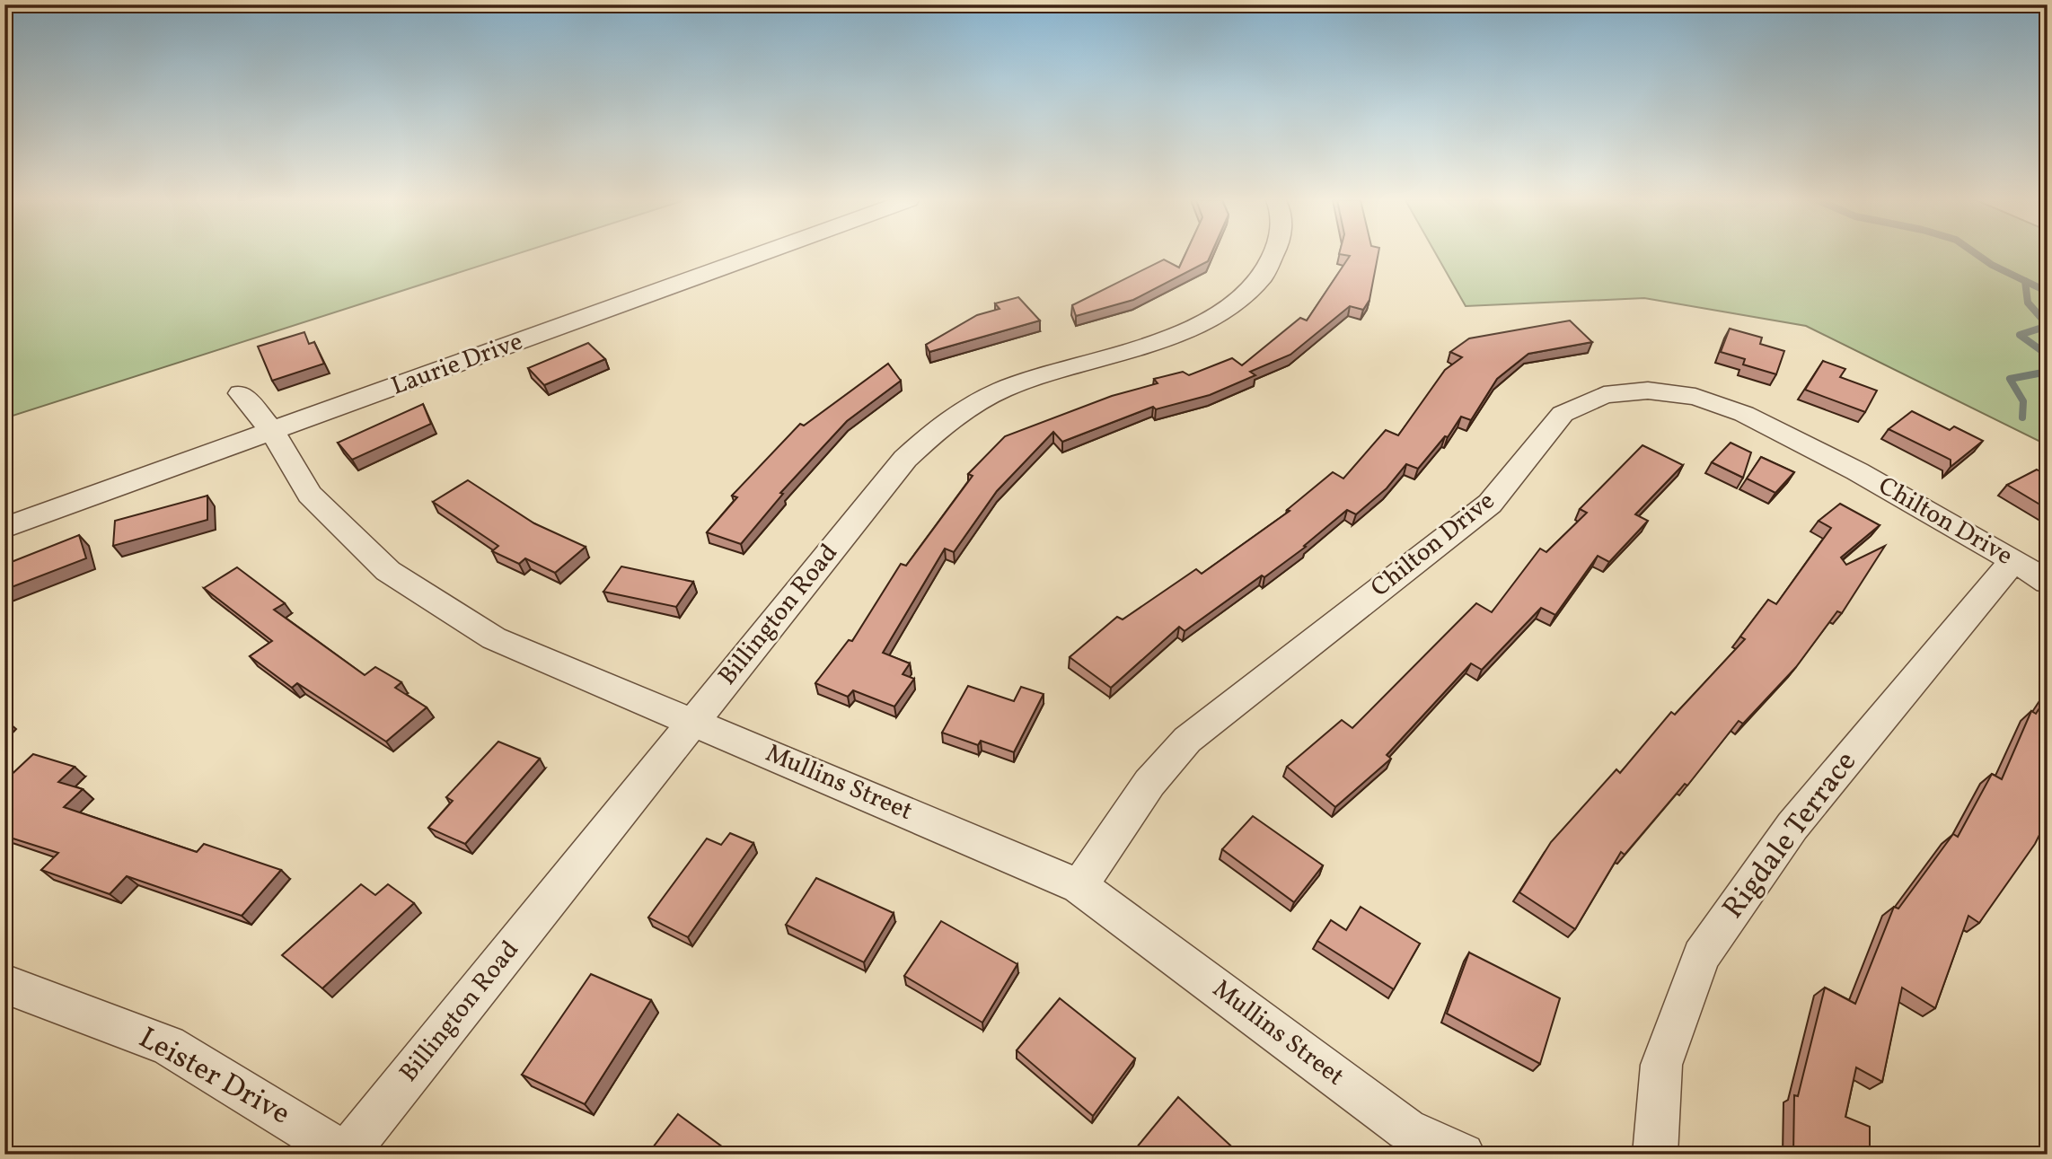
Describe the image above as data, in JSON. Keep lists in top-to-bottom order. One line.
{"streets":{"street":["Laurie Drive","Chilton Drive","Billington Road","Mullins Street","Rigdale Terrace","Leister Drive"]},"crossings":[["Laurie Drive","Mullins Street"],["Chilton Drive","Mullins Street"],["Chilton Drive","Rigdale Terrace"],["Billington Road","Mullins Street"],["Billington Road","Leister Drive"]]}
